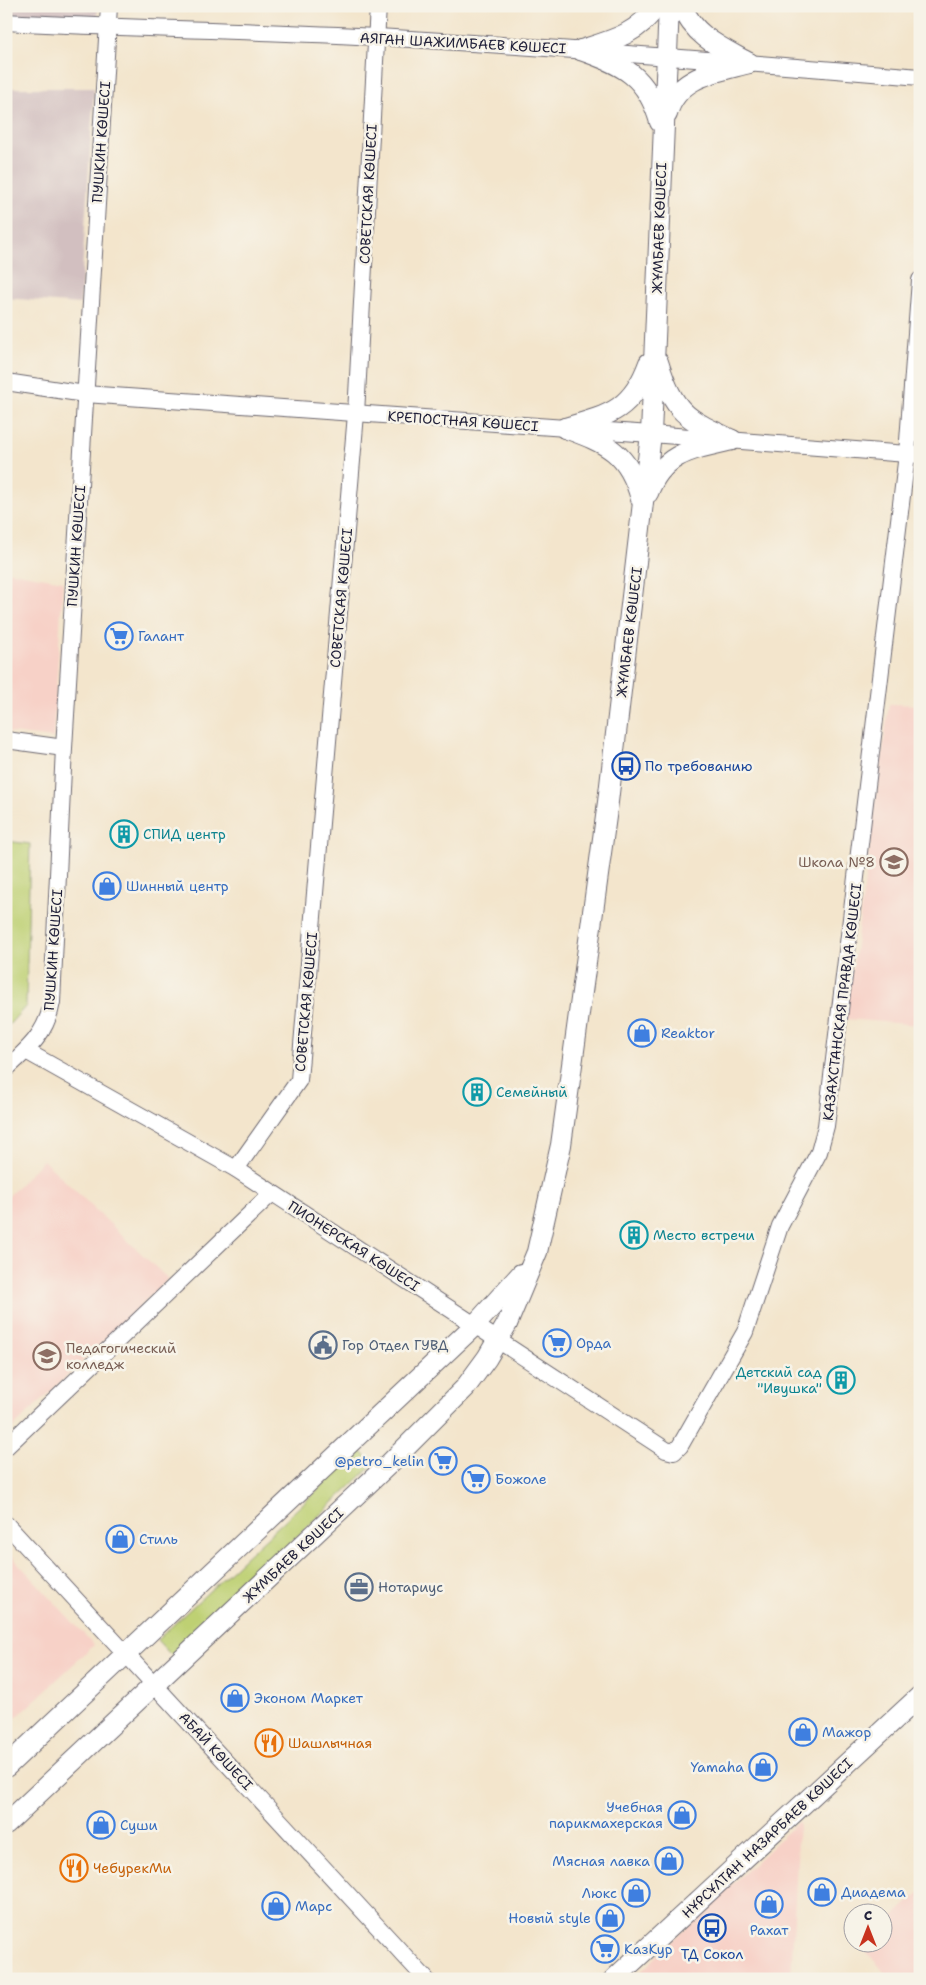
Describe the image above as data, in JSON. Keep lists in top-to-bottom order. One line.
{"streets":{"main road":["ЖҰМБАЕВ КӨШЕСІ","НҰРСҰЛТАН НАЗАРБАЕВ КӨШЕСІ"],"street":["АЯГАН ШАЖИМБАЕВ КӨШЕСІ","ПУШКИН КӨШЕСІ","СОВЕТСКАЯ КӨШЕСІ","КРЕПОСТНАЯ КӨШЕСІ","КАЗАХСТАНСКАЯ ПРАВДА КӨШЕСІ","ПИОНЕРСКАЯ КӨШЕСІ","АБАЙ КӨШЕСІ"]},"crossings":[["АЯГАН ШАЖИМБАЕВ КӨШЕСІ","ПУШКИН КӨШЕСІ"],["АЯГАН ШАЖИМБАЕВ КӨШЕСІ","СОВЕТСКАЯ КӨШЕСІ"],["АЯГАН ШАЖИМБАЕВ КӨШЕСІ","ЖҰМБАЕВ КӨШЕСІ"],["ПУШКИН КӨШЕСІ","КРЕПОСТНАЯ КӨШЕСІ"],["ПУШКИН КӨШЕСІ","ПИОНЕРСКАЯ КӨШЕСІ"],["СОВЕТСКАЯ КӨШЕСІ","КРЕПОСТНАЯ КӨШЕСІ"],["СОВЕТСКАЯ КӨШЕСІ","ПИОНЕРСКАЯ КӨШЕСІ"],["ЖҰМБАЕВ КӨШЕСІ","КРЕПОСТНАЯ КӨШЕСІ"],["ЖҰМБАЕВ КӨШЕСІ","ПИОНЕРСКАЯ КӨШЕСІ"],["ЖҰМБАЕВ КӨШЕСІ","АБАЙ КӨШЕСІ"],["КРЕПОСТНАЯ КӨШЕСІ","КАЗАХСТАНСКАЯ ПРАВДА КӨШЕСІ"],["КАЗАХСТАНСКАЯ ПРАВДА КӨШЕСІ","ПИОНЕРСКАЯ КӨШЕСІ"]],"places":{"supermarket":["Галант","Орда","@petro_kelin","Божоле","КазКур"],"bus stop":["По требованию","ТД Сокол"],"building":["СПИД центр","Семейный","Место встречи","Детский сад \"Ивушка\""],"school or university":["Школа №8","Педагогический колледж"],"shop":["Шинный центр","Reaktor","Стиль","Эконом Маркет","Мажор","Yamaha","Учебная парикмахерская","Суши","Мясная лавка","Диадема","Люкс","Рахат","Марс","Новый style"],"public building":["Гор Отдел ГУВД"],"office":["Нотариус"],"restaurant":["Шашлычная","ЧебурекМи"]},"north":"top"}
